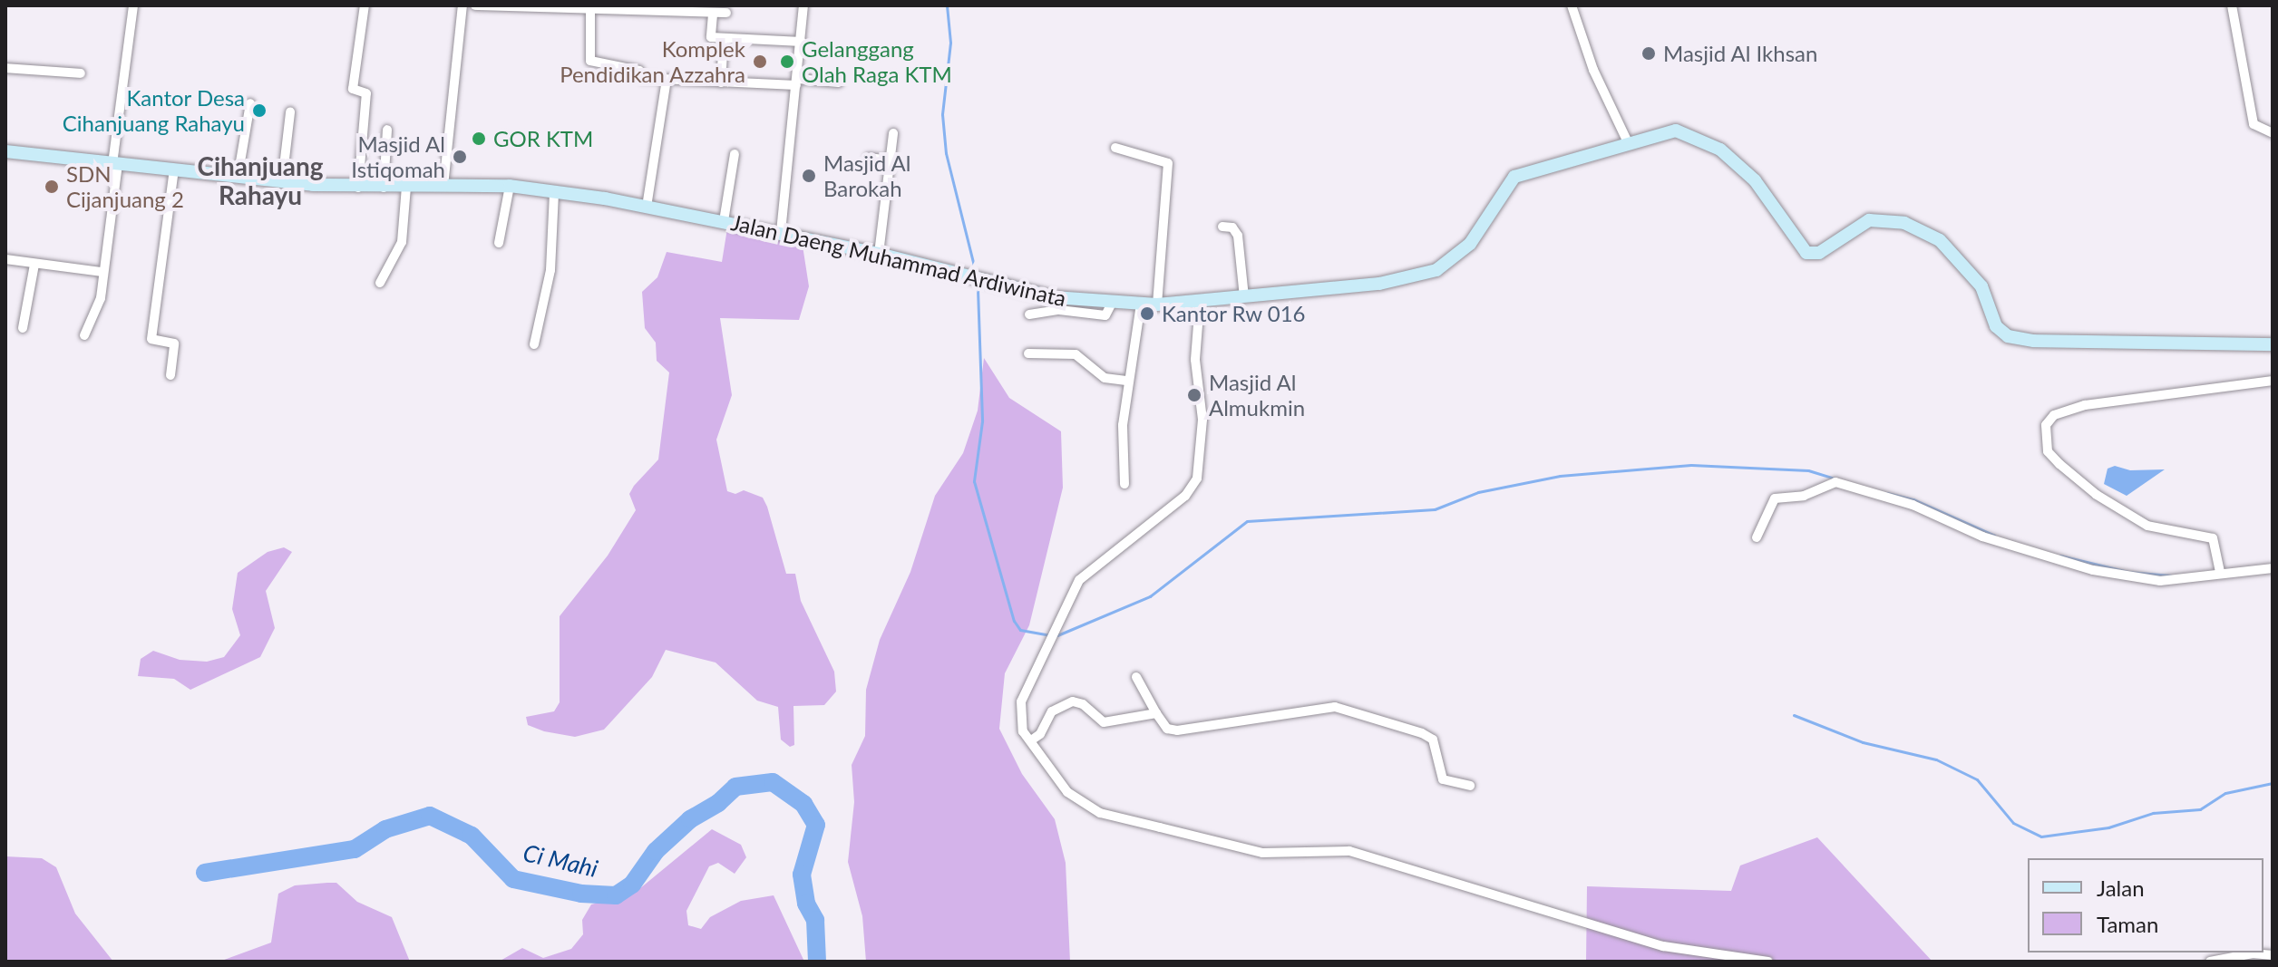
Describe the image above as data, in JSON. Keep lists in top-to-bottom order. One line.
{"streets":{"main road":["Jalan Daeng Muhammad Ardiwinata"]},"districts":["Cihanjuang Rahayu"],"water":["Ci Mahi"],"places":["Masjid Al Ikhsan","Komplek Pendidikan Azzahra","Gelanggang Olah Raga KTM","Kantor Desa Cihanjuang Rahayu","GOR KTM","Masjid Al Istiqomah","Masjid Al Barokah","SDN Cijanjuang 2","Kantor Rw 016","Masjid Al Almukmin"],"legend":["Jalan","Taman"]}
